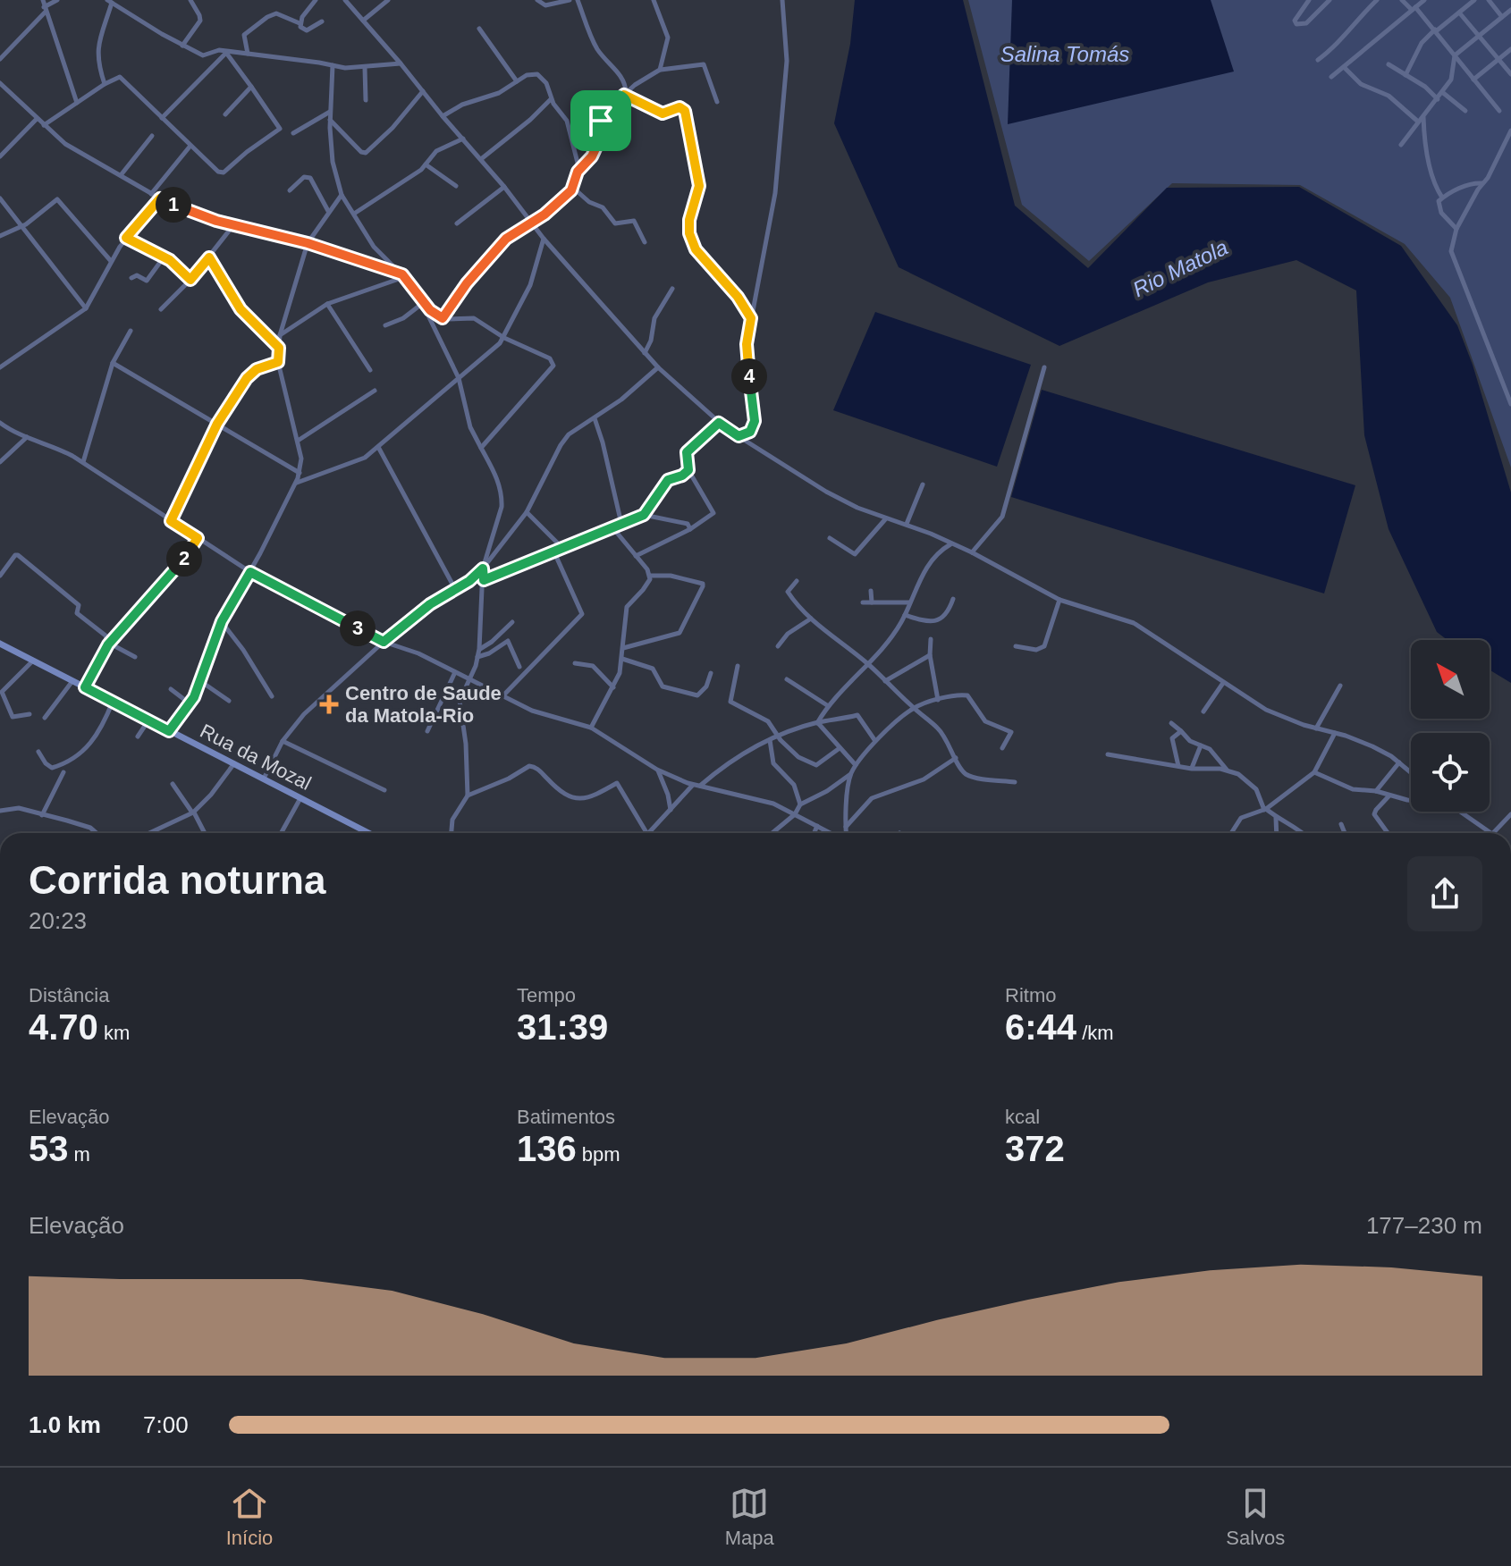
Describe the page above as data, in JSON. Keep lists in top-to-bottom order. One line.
{"streets":{"main road":["Rua da Mozal"]},"water":["Salina Tomás","Rio Matola"],"places":{"health":["Centro de Saude da Matola-Rio"]},"north":"top left","page":{"pins":["1","4","2","3"],"heading":["Corrida noturna","20:23"],"stats":[["Distância","4.70 km"],["Tempo","31:39"],["Ritmo","6:44 /km"],["Elevação","53 m"],["Batimentos","136 bpm"],["kcal","372"]],"chart":["Elevação","177–230 m"],"list":[{"name":"1.0 km","note":"7:00"}],"tabs":["Início","Mapa","Salvos"]}}
